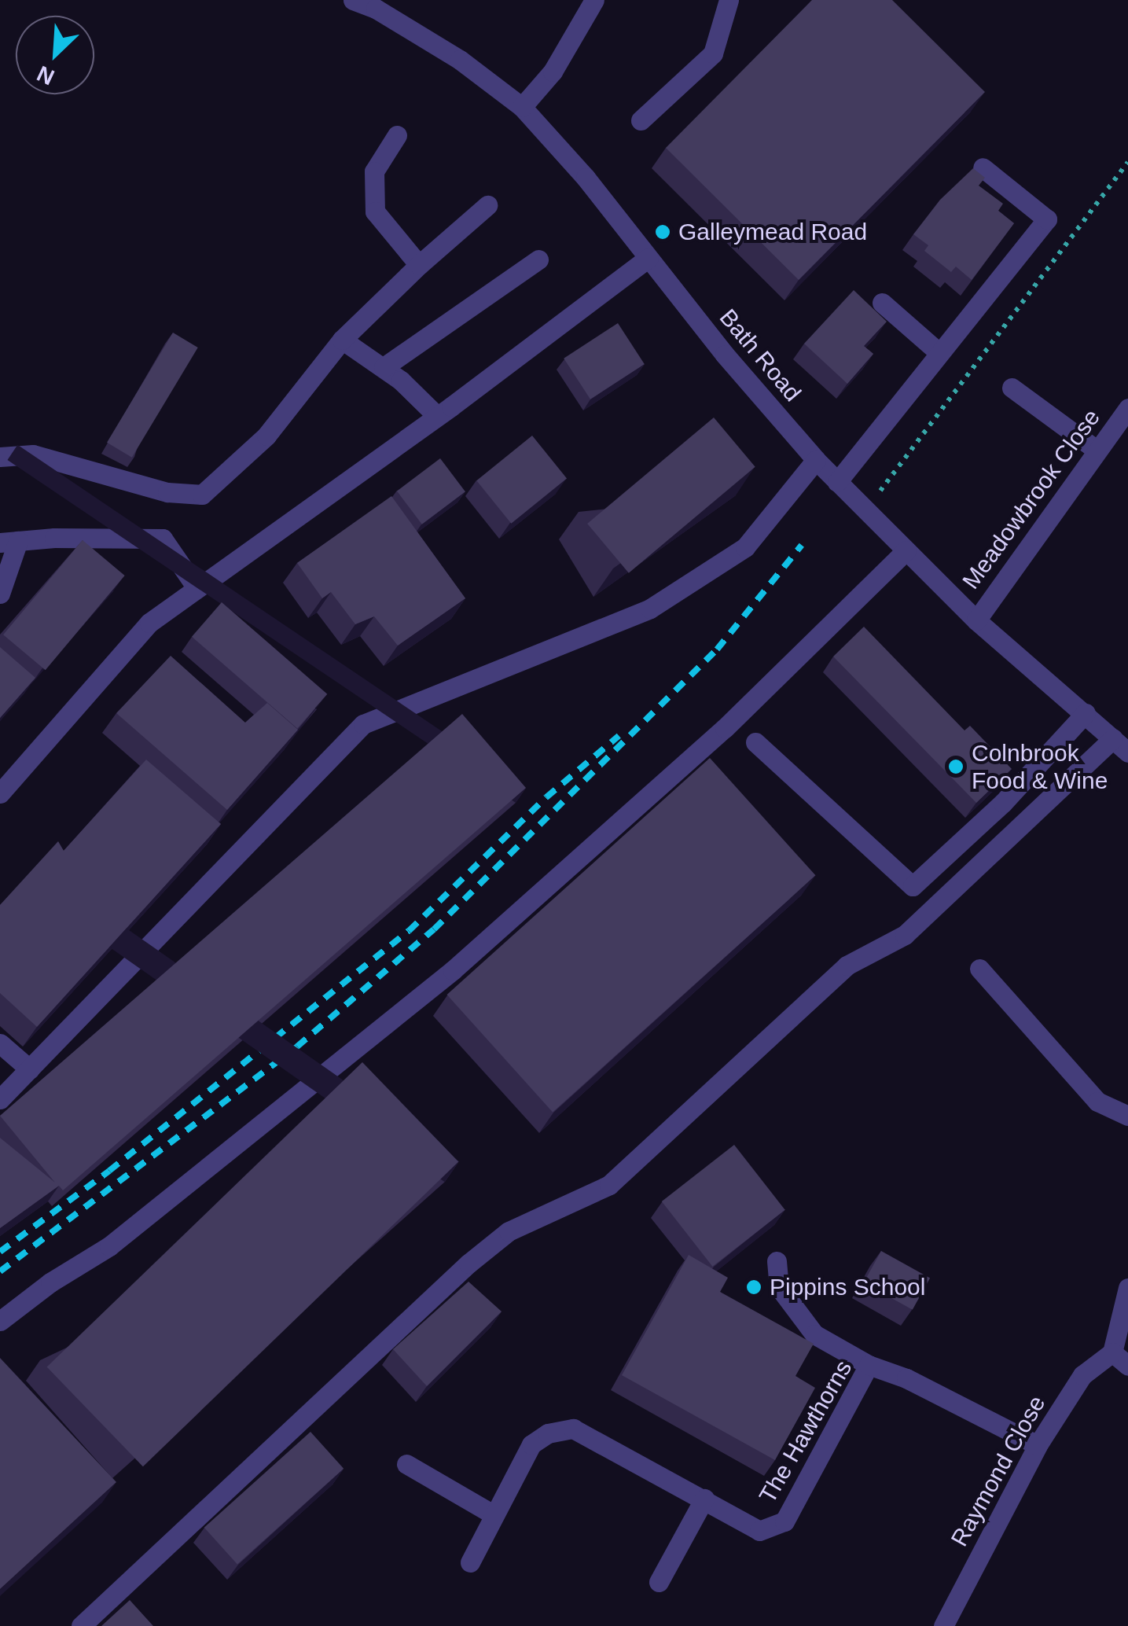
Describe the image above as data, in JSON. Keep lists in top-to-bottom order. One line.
{"streets":{"street":["Bath Road","Meadowbrook Close","The Hawthorns","Raymond Close"]},"crossings":[["Bath Road","Meadowbrook Close"],["The Hawthorns","Raymond Close"]],"places":["Galleymead Road","Colnbrook Food & Wine","Pippins School"],"north":"bottom left"}
